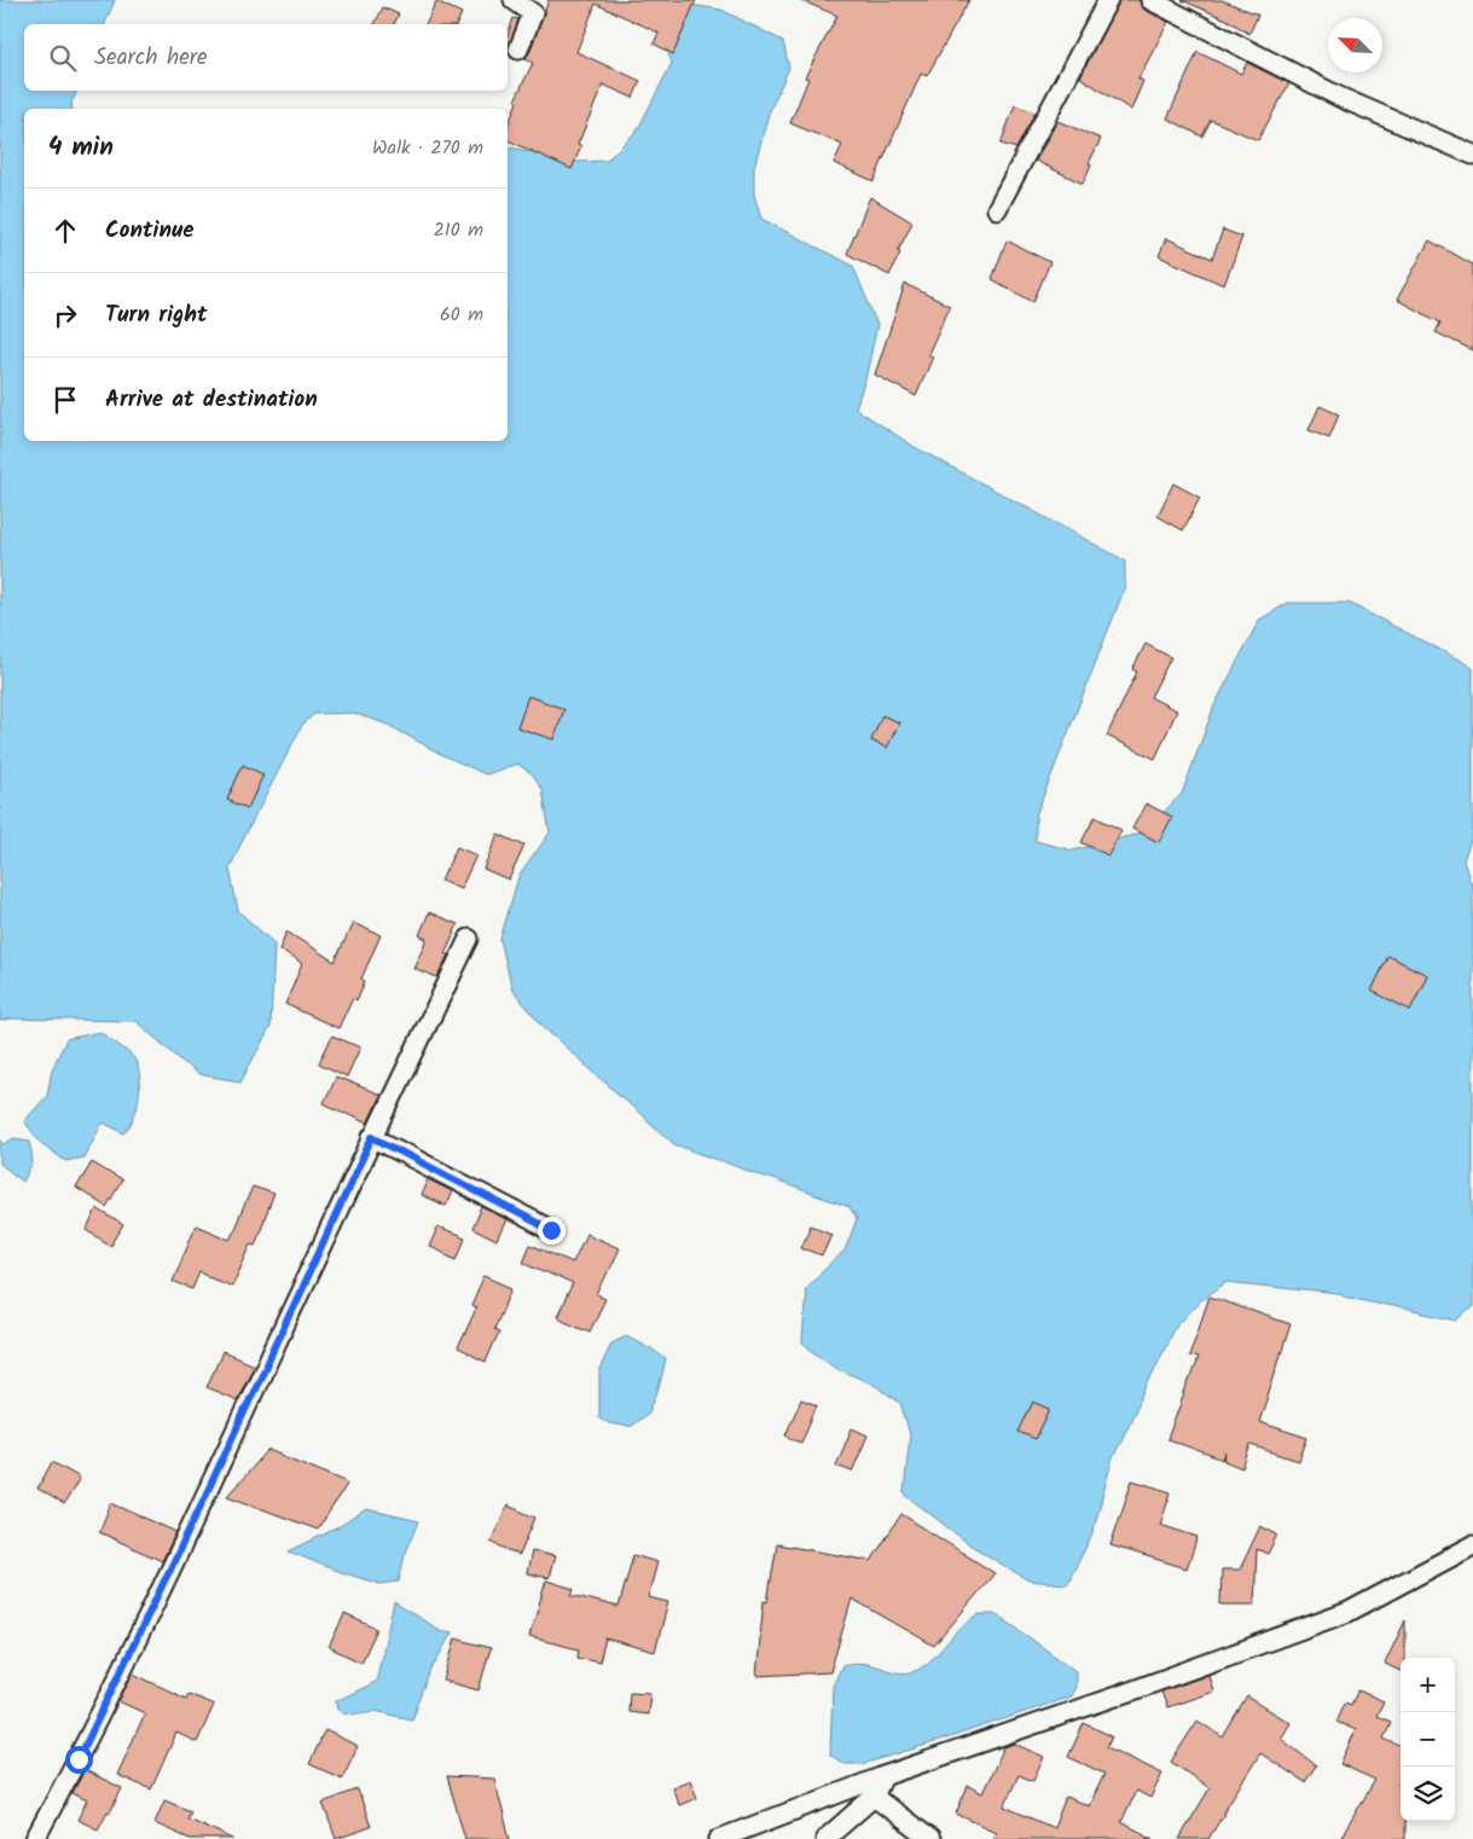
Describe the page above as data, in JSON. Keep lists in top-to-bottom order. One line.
{"north":"top left","page":{"search":"Search here","heading":["4 min","Walk · 270 m"],"list":[["Continue","210 m"],["Turn right","60 m"],"Arrive at destination"],"map_buttons":["+","−"]}}
